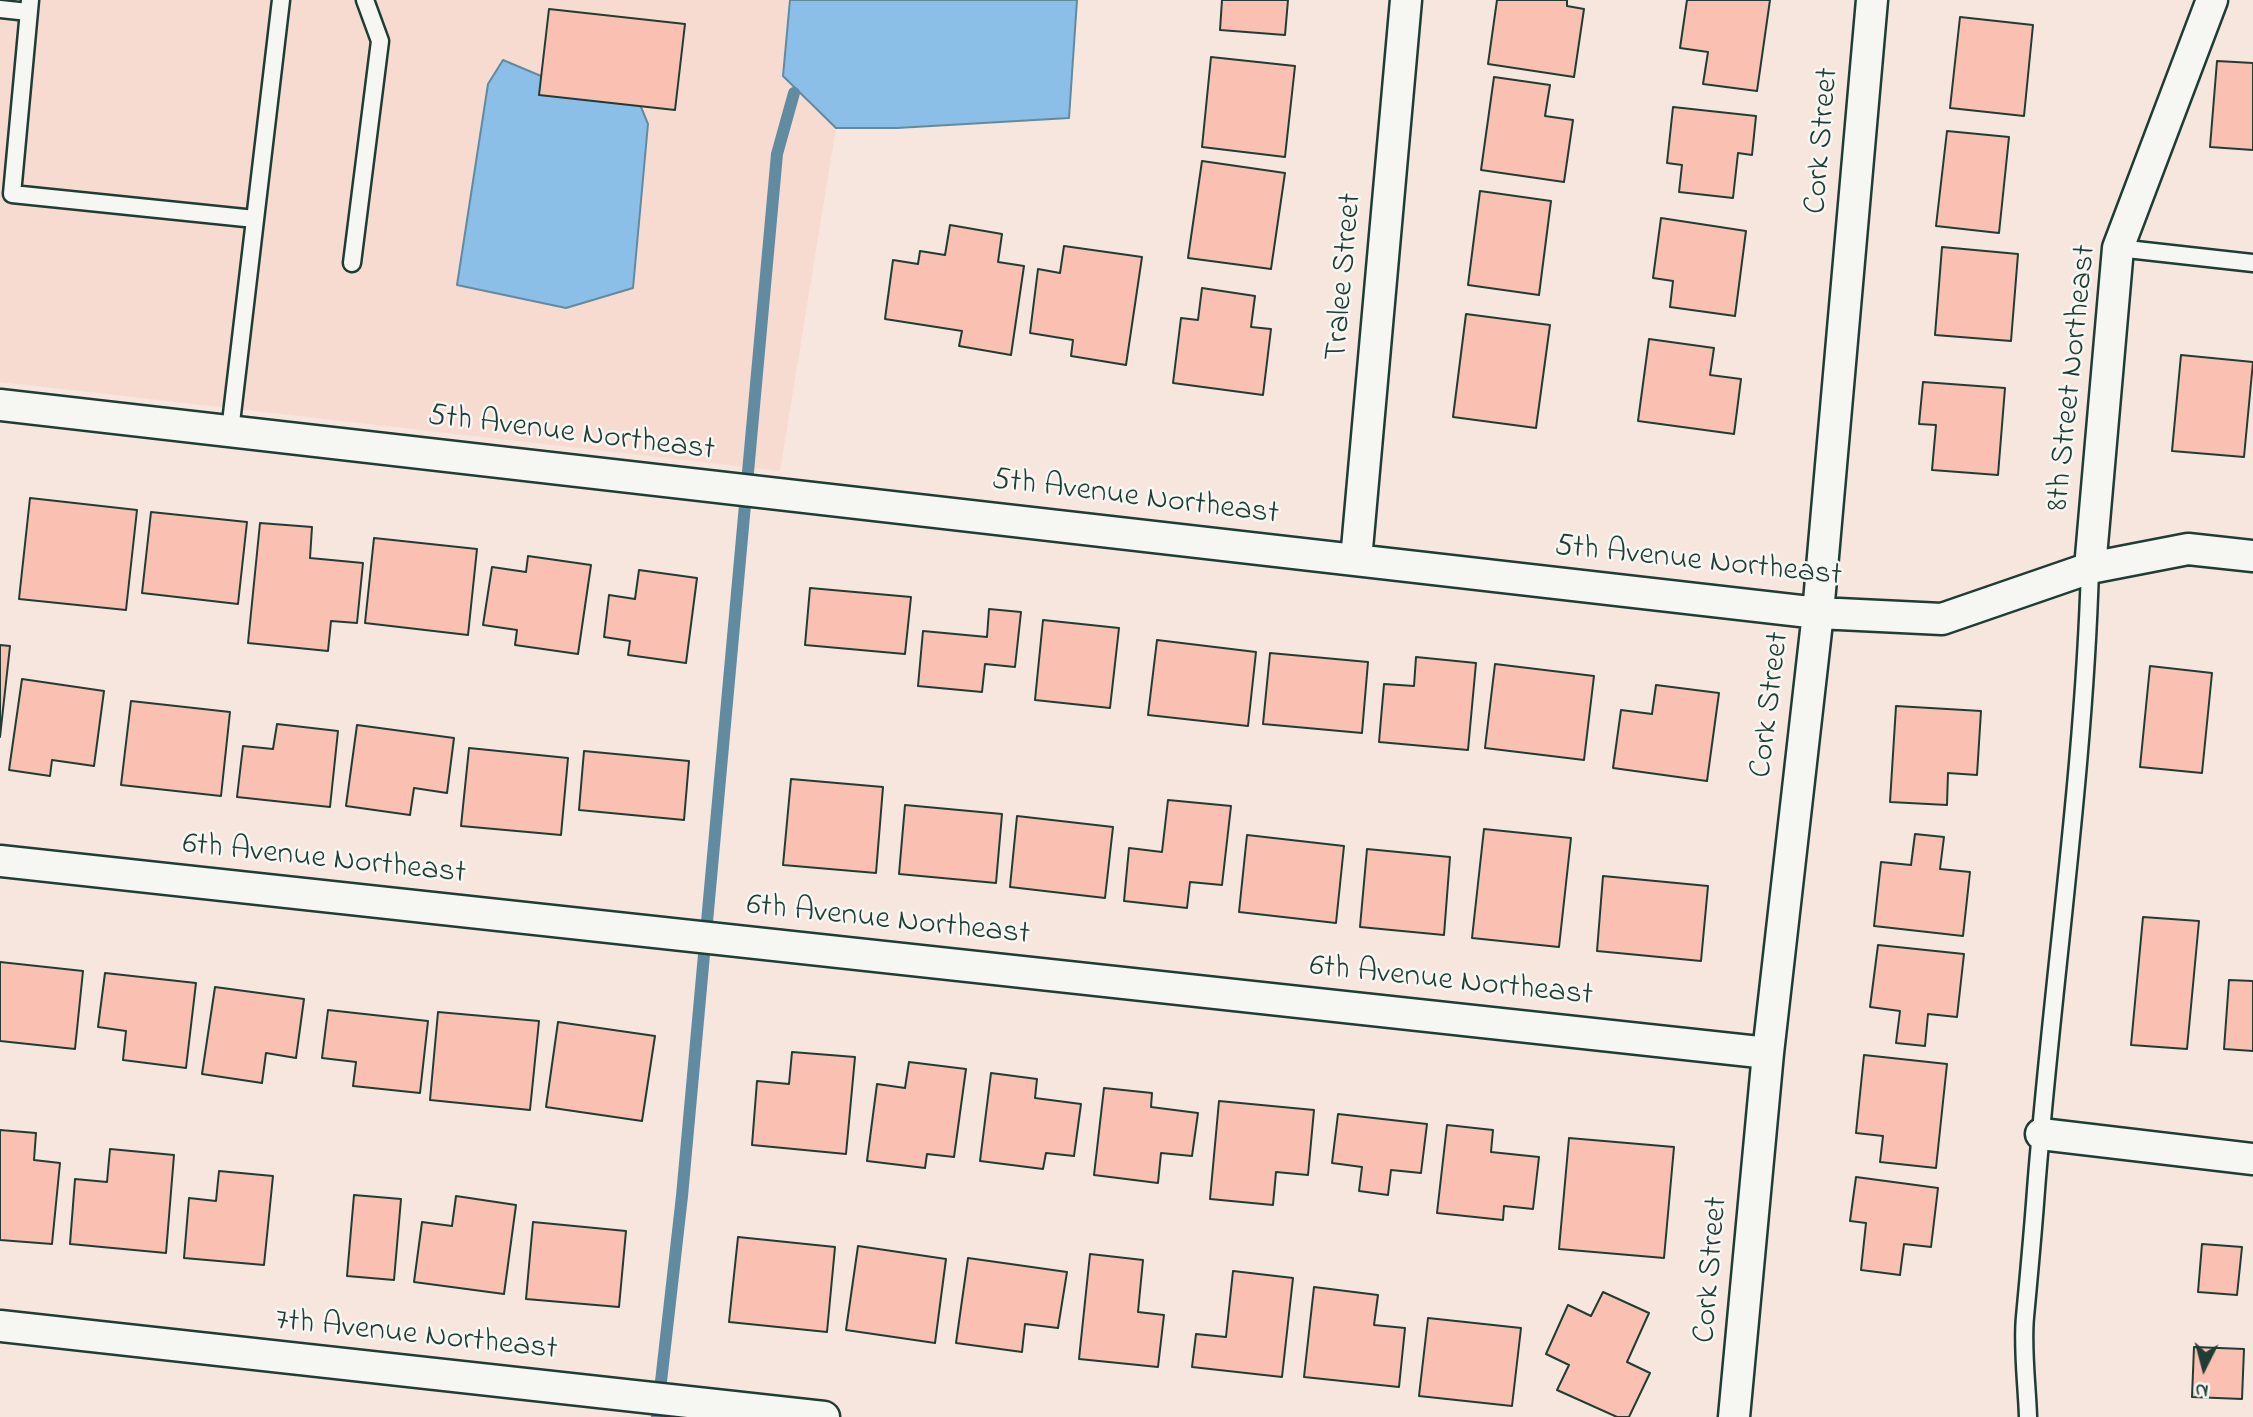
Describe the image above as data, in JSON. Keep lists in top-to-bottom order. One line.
{"streets":{"street":["Cork Street","Tralee Street","8th Street Northeast","5th Avenue Northeast","6th Avenue Northeast","7th Avenue Northeast"]},"crossings":[["Cork Street","5th Avenue Northeast"],["Cork Street","6th Avenue Northeast"],["Tralee Street","5th Avenue Northeast"],["8th Street Northeast","5th Avenue Northeast"]],"north":"bottom"}
